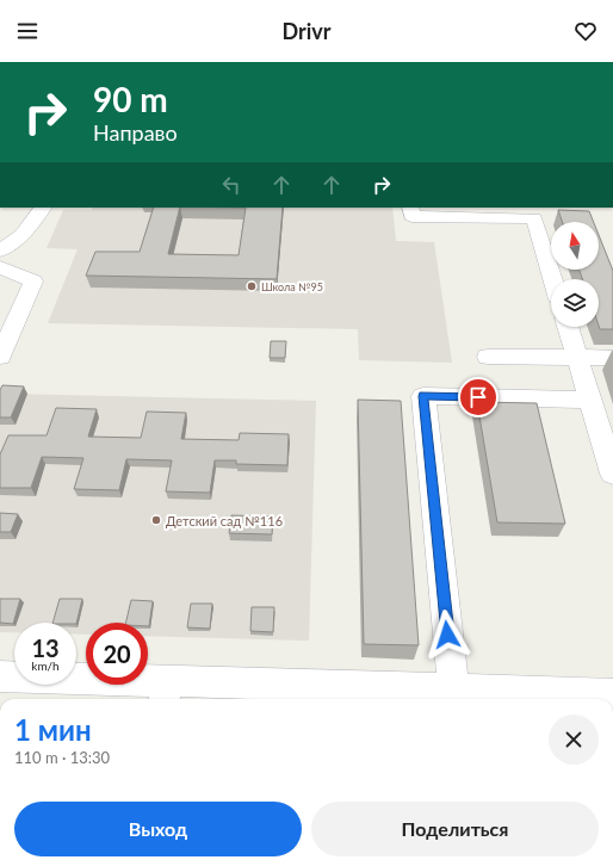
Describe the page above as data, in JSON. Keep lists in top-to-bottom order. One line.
{"places":["Школа №95","Детский сад №116"],"north":"top","page":{"header":"Drivr","turn":["90 m","Направо"],"speed":"13 km/h","limit":"20","heading":["1 мин","110 m · 13:30"],"buttons":["Выход","Поделиться"]}}
